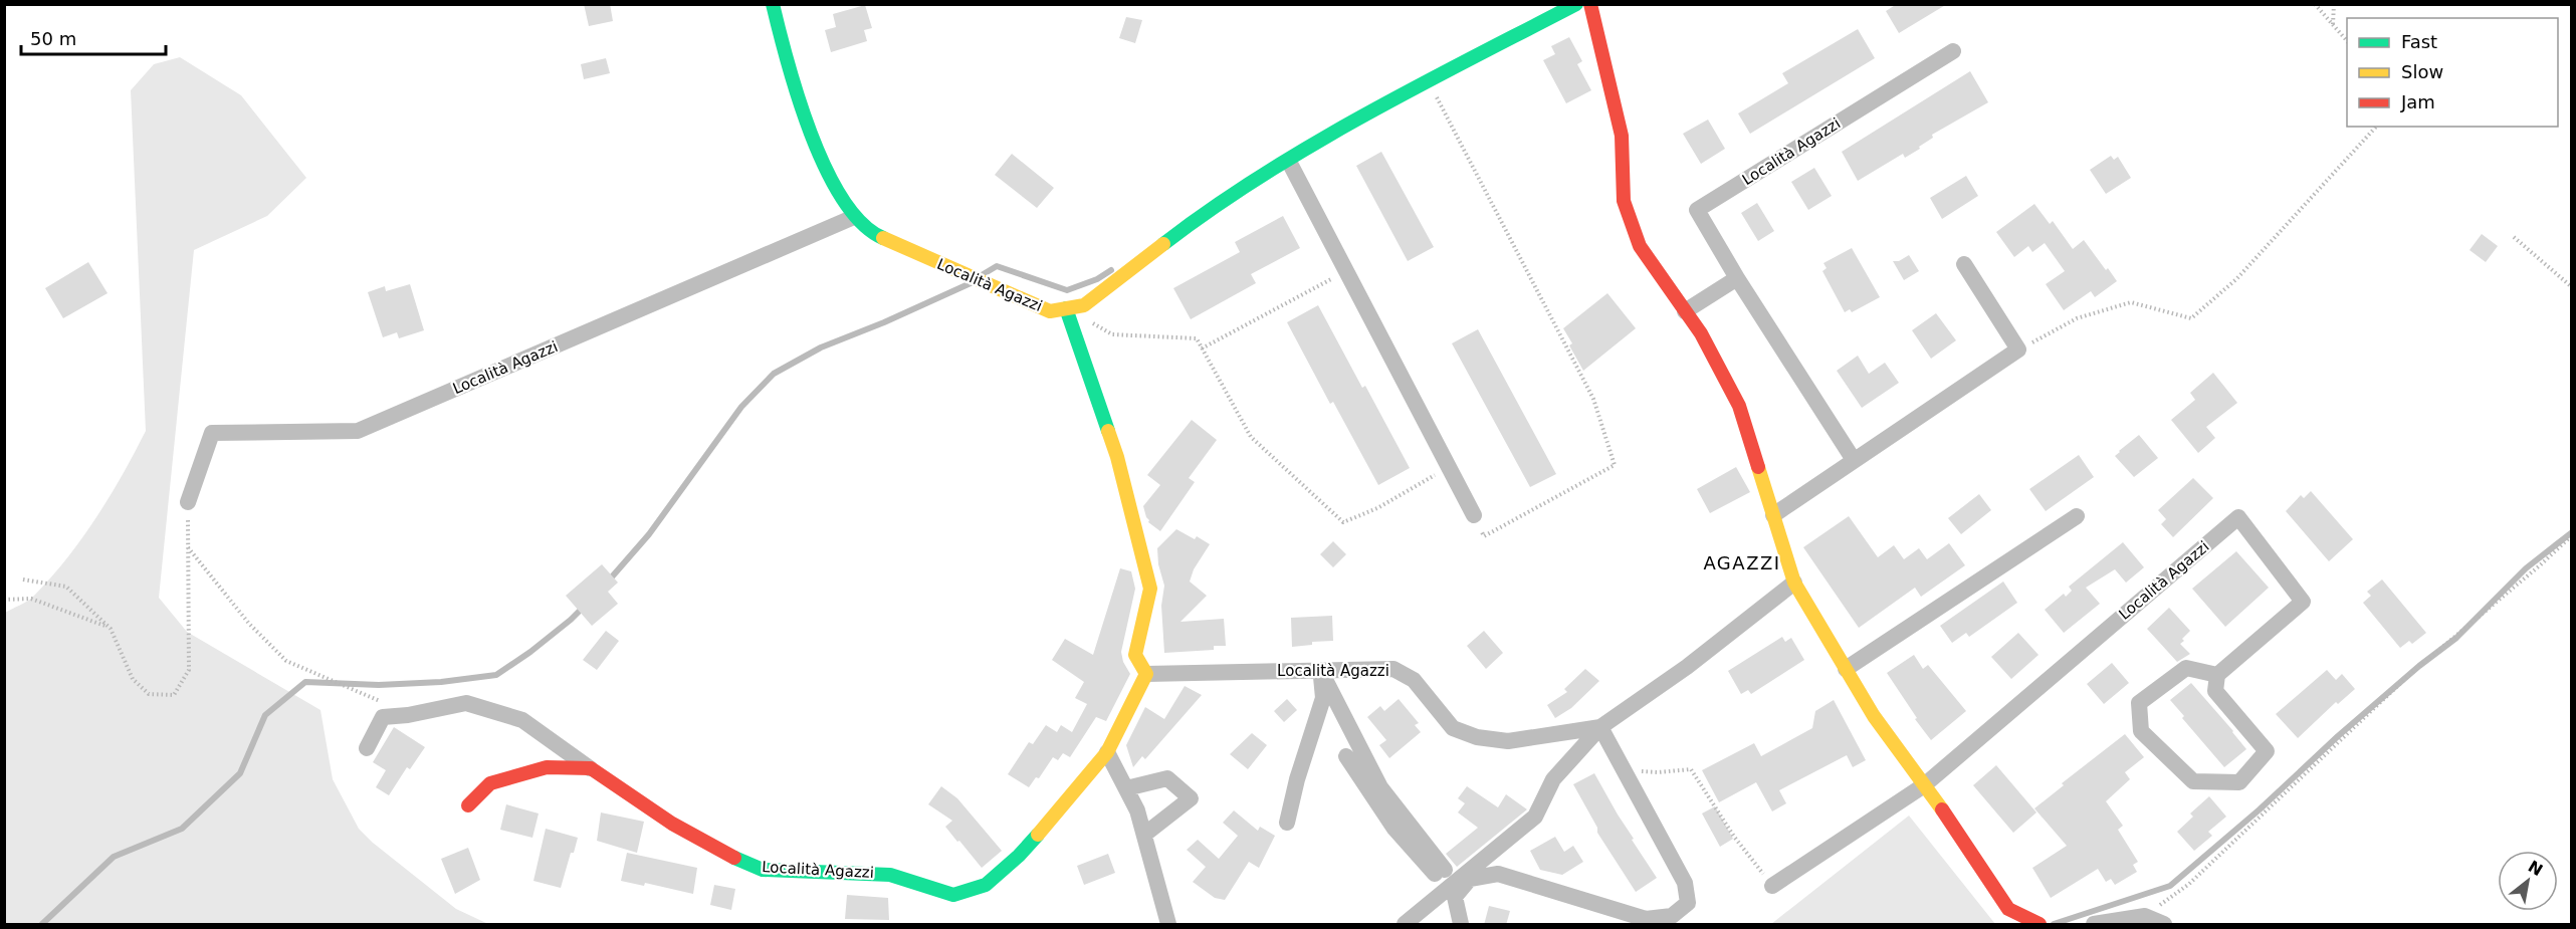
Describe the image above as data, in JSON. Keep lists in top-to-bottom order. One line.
{"streets":{"street":["Località Agazzi"]},"districts":["AGAZZI"],"legend":["Fast","Slow","Jam"],"scale_bar":"50 m","north":"top right"}
